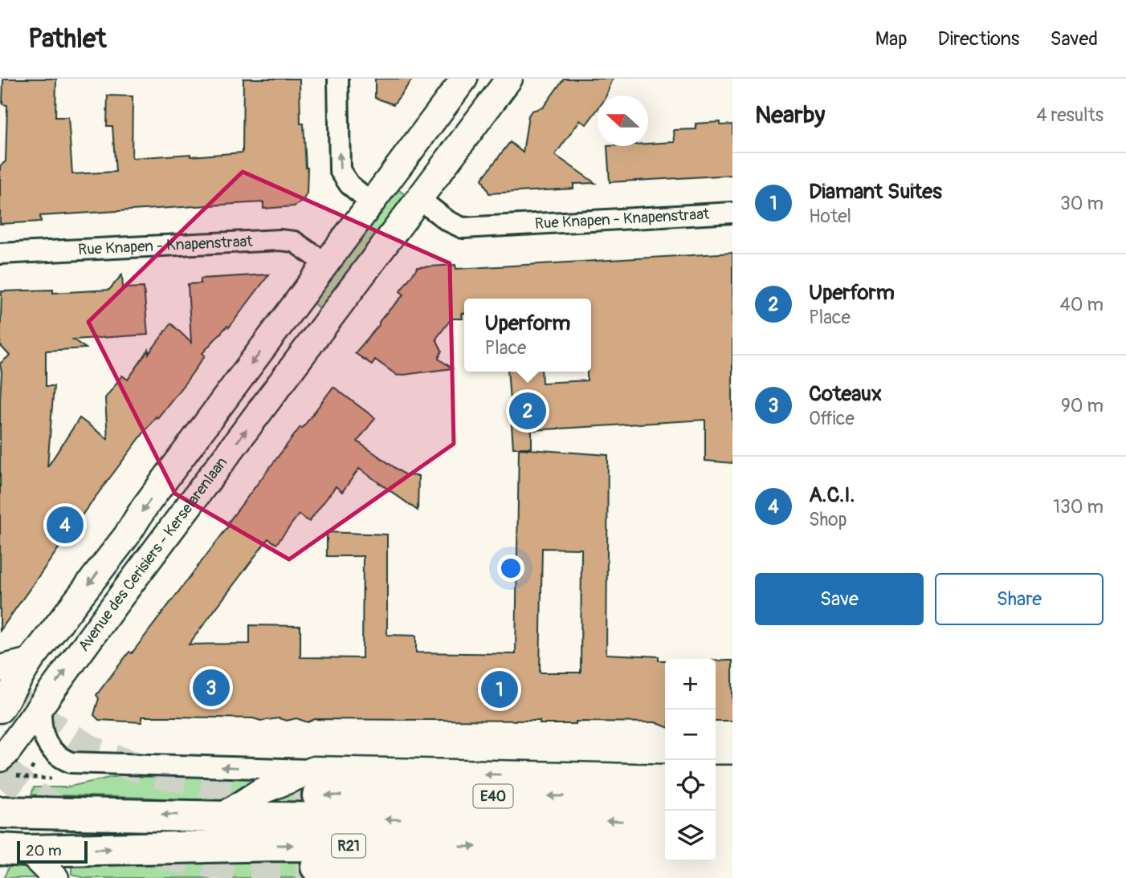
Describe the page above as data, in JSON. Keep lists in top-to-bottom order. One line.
{"streets":{"main road":["E40","R21"],"street":["Rue Knapen - Knapenstraat","Avenue des Cerisiers - Kerselarenlaan"]},"crossings":[["Rue Knapen - Knapenstraat","Avenue des Cerisiers - Kerselarenlaan"]],"scale_bar":"20 m","north":"left","page":{"header":"Pathlet","nav":["Map","Directions","Saved"],"heading":["Nearby","4 results"],"list":[{"mark":"1","name":"Diamant Suites","note":"Hotel","value":"30 m"},{"mark":"2","name":"Uperform","note":"Place","value":"40 m"},{"mark":"3","name":"Coteaux","note":"Office","value":"90 m"},{"mark":"4","name":"A.C.I.","note":"Shop","value":"130 m"}],"popup":["Uperform","Place"],"pins":["2","4","3","1"],"buttons":["Save","Share"],"map_buttons":["+","−"],"scale":"20 m"}}
